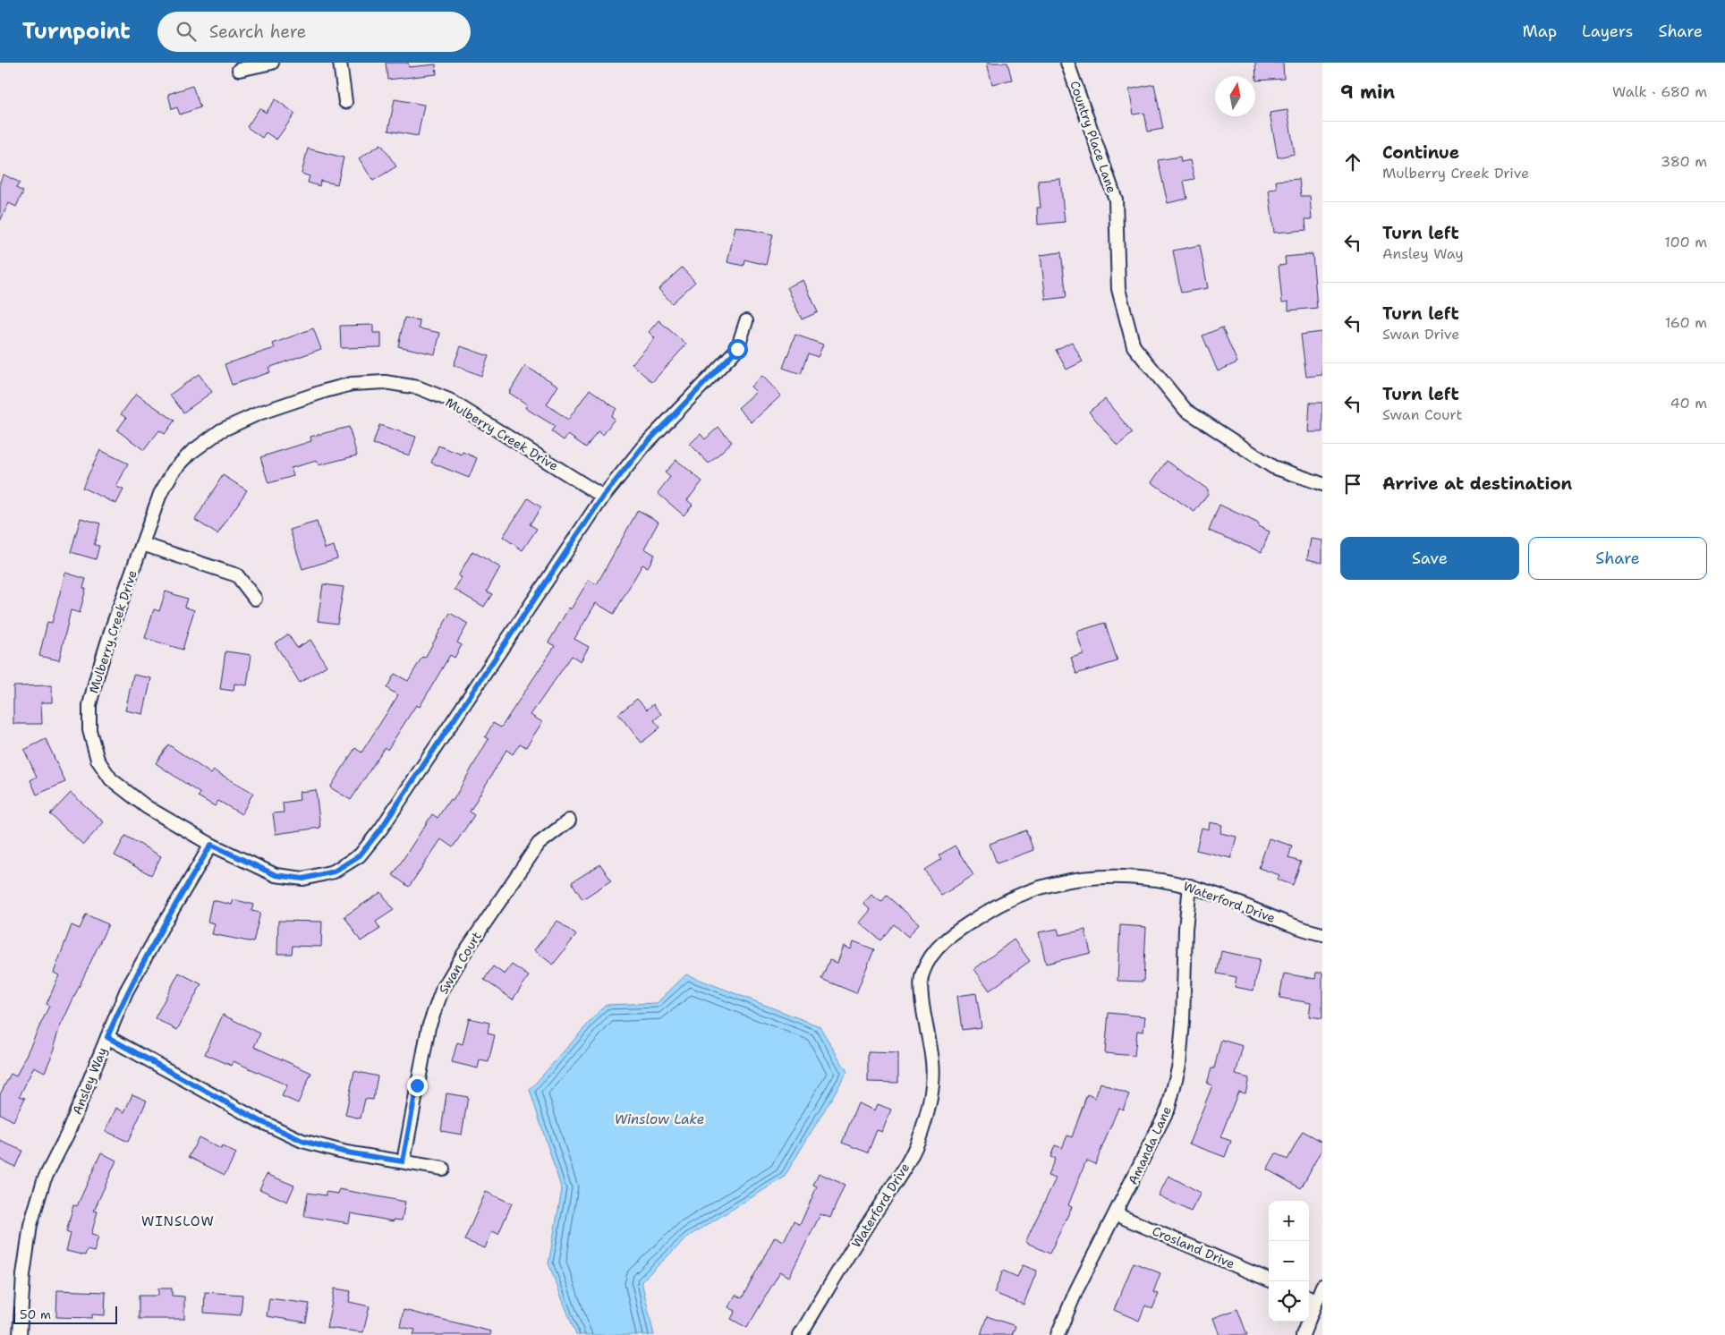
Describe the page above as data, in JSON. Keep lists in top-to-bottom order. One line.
{"streets":{"street":["Country Place Lane","Mulberry Creek Drive","Waterford Drive","Swan Court","Ansley Way","Amanda Lane","Crosland Drive"]},"crossings":[["Mulberry Creek Drive","Ansley Way"],["Waterford Drive","Amanda Lane"],["Amanda Lane","Crosland Drive"]],"districts":["WINSLOW"],"water":["Winslow Lake"],"scale_bar":"50 m","north":"top","page":{"header":"Turnpoint","search":"Search here","nav":["Map","Layers","Share"],"heading":["9 min","Walk · 680 m"],"list":[["Continue","Mulberry Creek Drive","380 m"],["Turn left","Ansley Way","100 m"],["Turn left","Swan Drive","160 m"],["Turn left","Swan Court","40 m"],"Arrive at destination"],"buttons":["Save","Share"],"map_buttons":["+","−"],"scale":"50 m"}}
